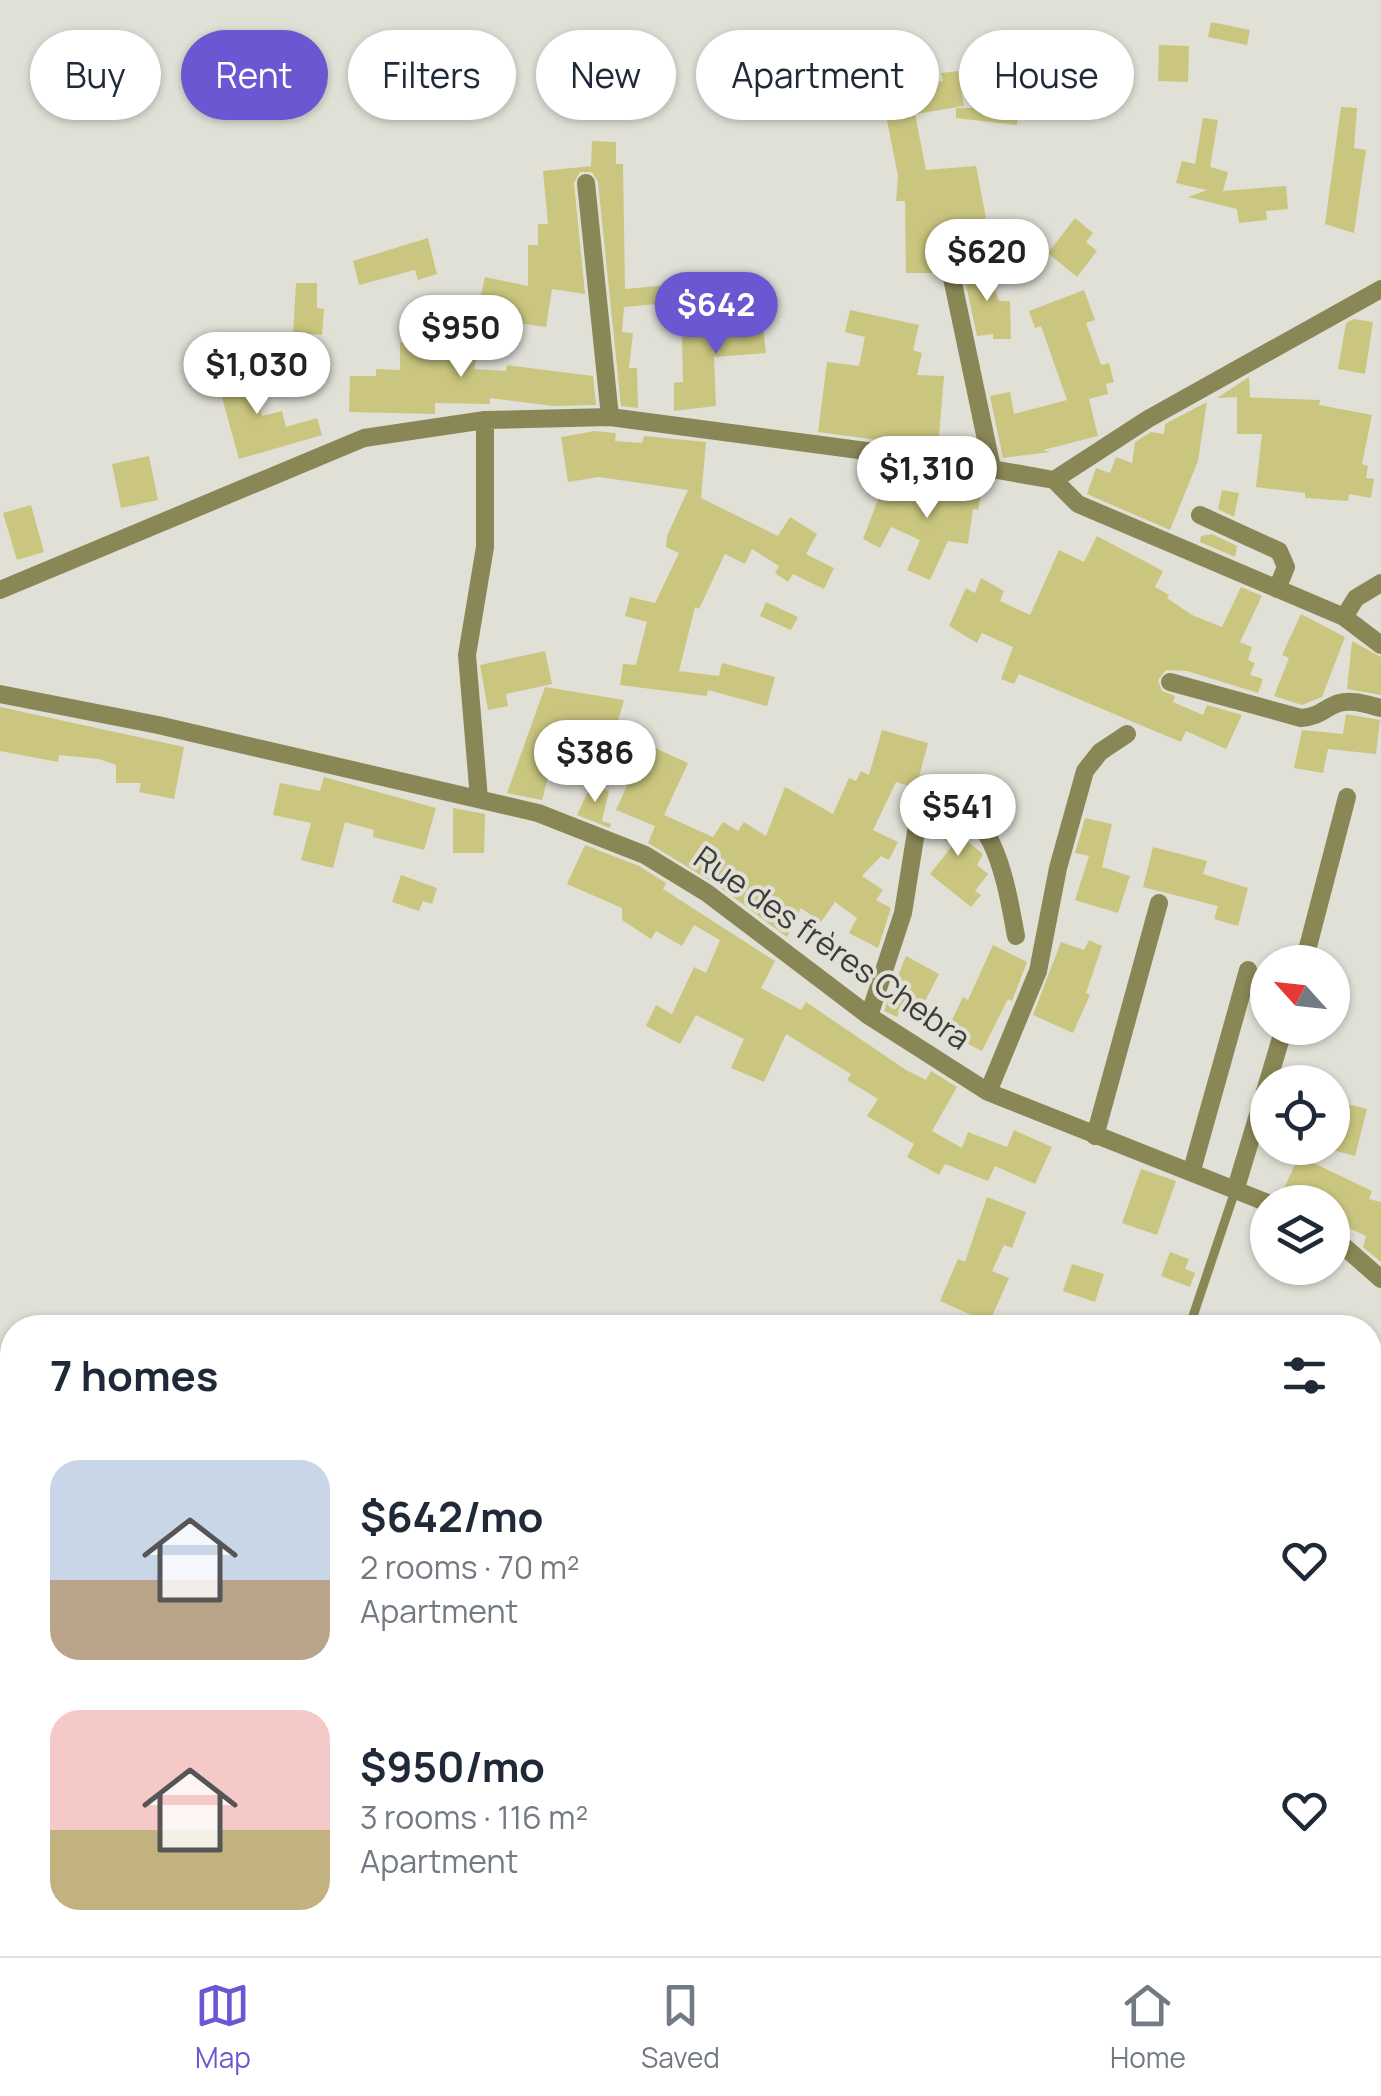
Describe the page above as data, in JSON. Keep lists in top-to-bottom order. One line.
{"streets":{"street":["Rue des frères Chebra"]},"north":"top left","page":{"chip":["Buy","Rent","Filters","New","Apartment","House"],"price":["$620","$642","$950","$1,030","$1,310","$386","$541"],"heading":"7 homes","list":[{"name":"$642/mo","note":"2 rooms · 70 m² · Apartment"},{"name":"$950/mo","note":"3 rooms · 116 m² · Apartment"}],"tabs":["Map","Saved","Home"]}}
